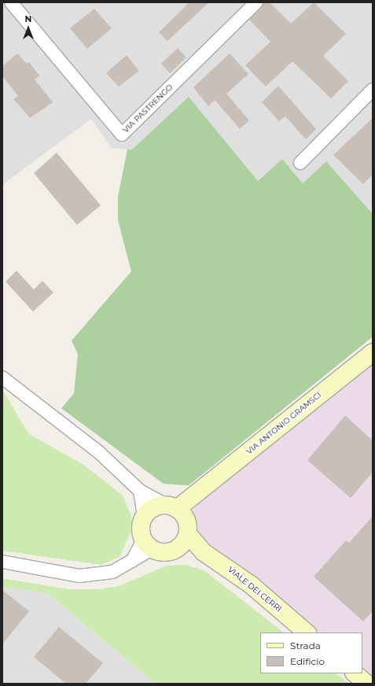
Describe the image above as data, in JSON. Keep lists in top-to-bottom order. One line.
{"streets":{"street":["VIA PASTRENGO","VIA ANTONIO GRAMSCI","VIALE DEI CERRI"]},"crossings":[["VIA ANTONIO GRAMSCI","VIALE DEI CERRI"]],"legend":["Strada","Edificio"],"north":"top"}
